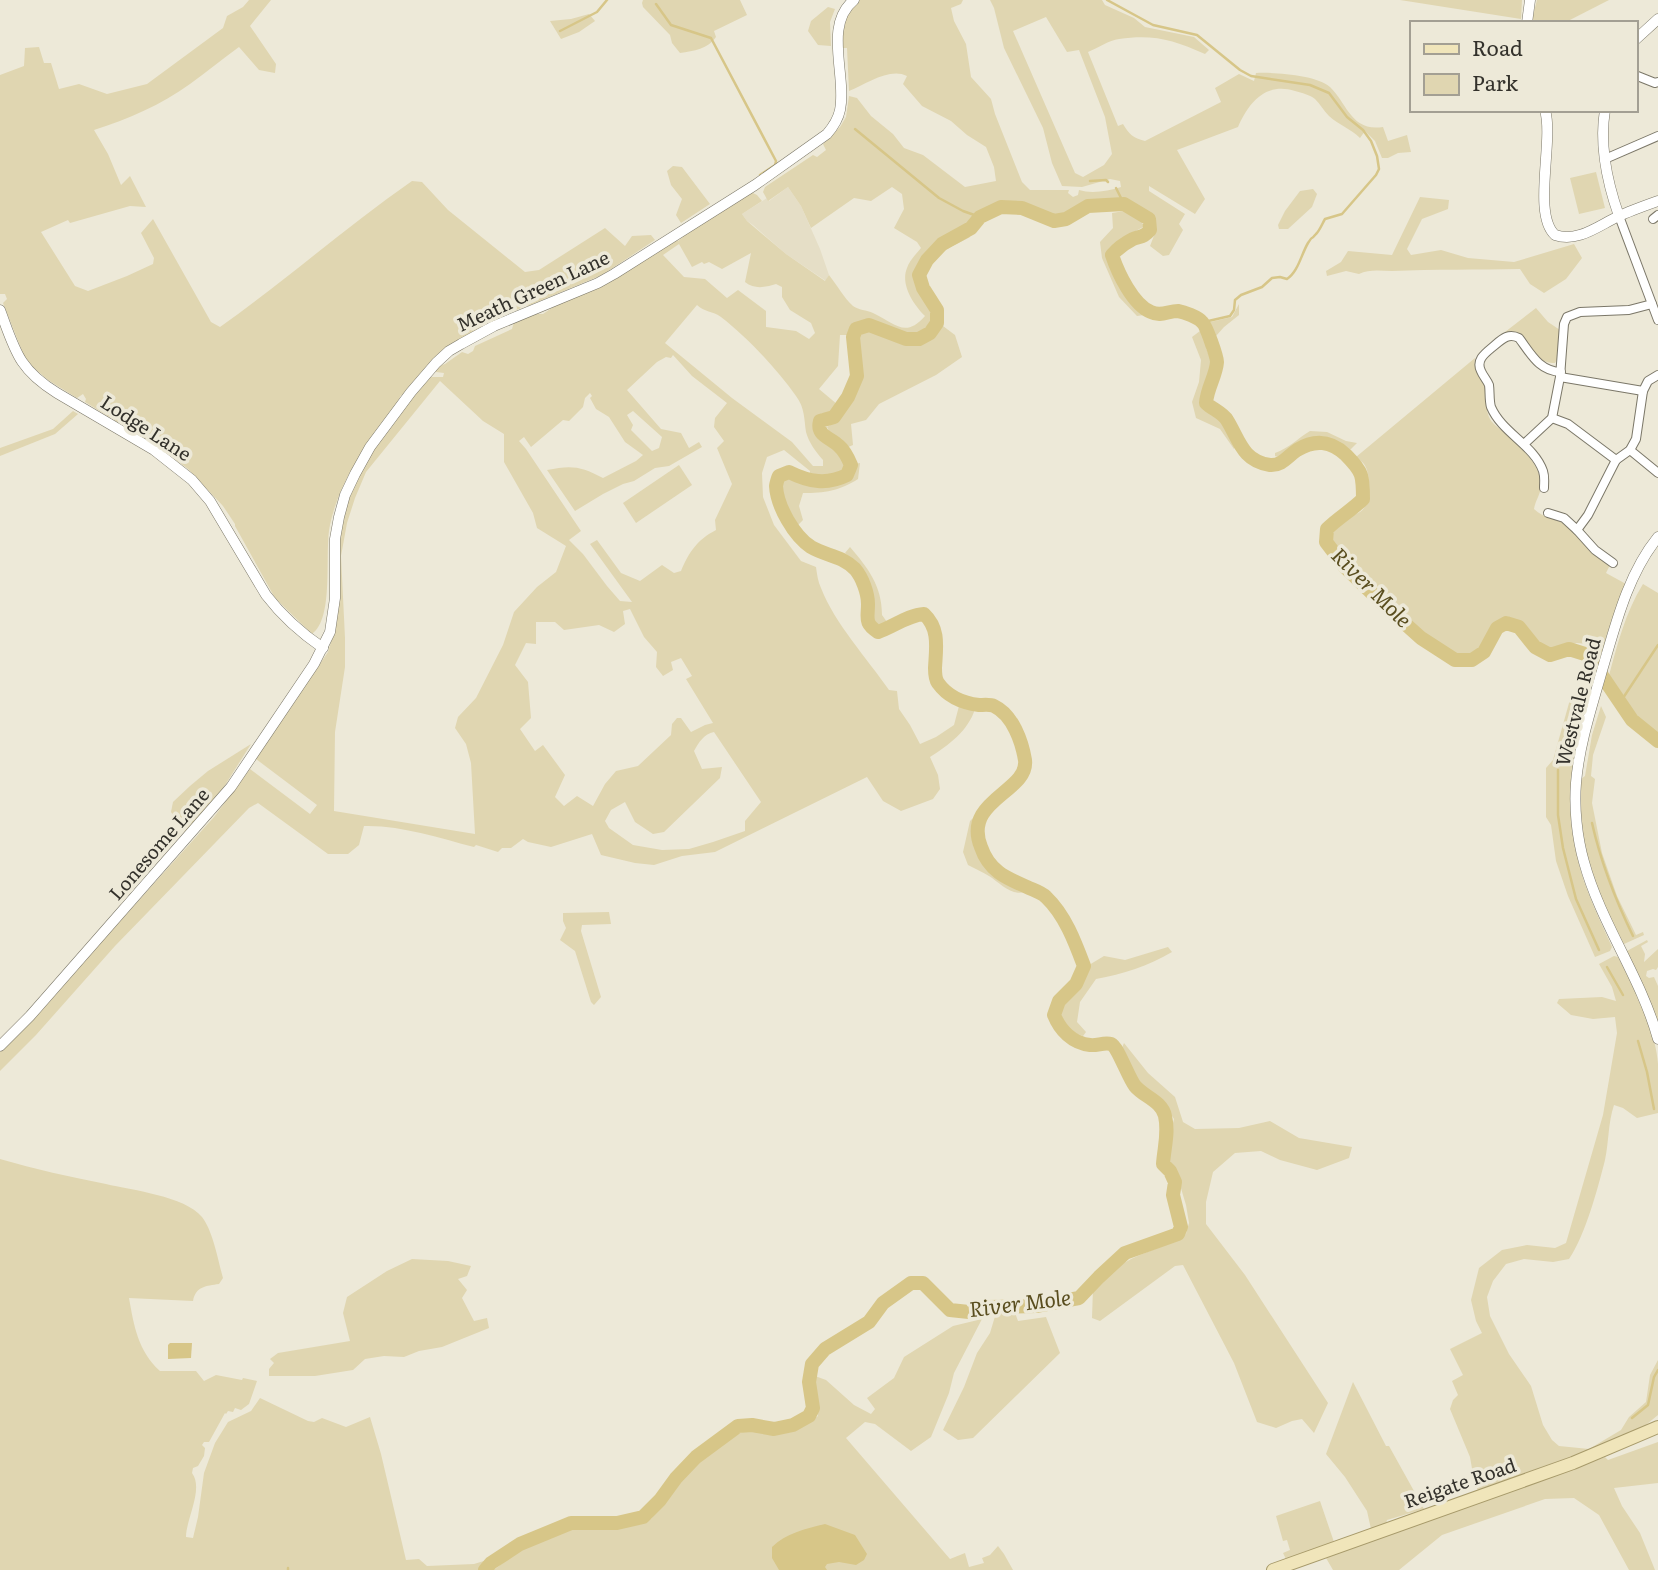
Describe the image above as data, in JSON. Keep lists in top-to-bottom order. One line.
{"streets":{"main road":["Reigate Road"],"street":["Meath Green Lane","Lodge Lane","Westvale Road","Lonesome Lane"]},"crossings":[["Meath Green Lane","Lodge Lane"],["Meath Green Lane","Lonesome Lane"],["Lodge Lane","Lonesome Lane"]],"water":["River Mole"],"legend":["Road","Park"]}
